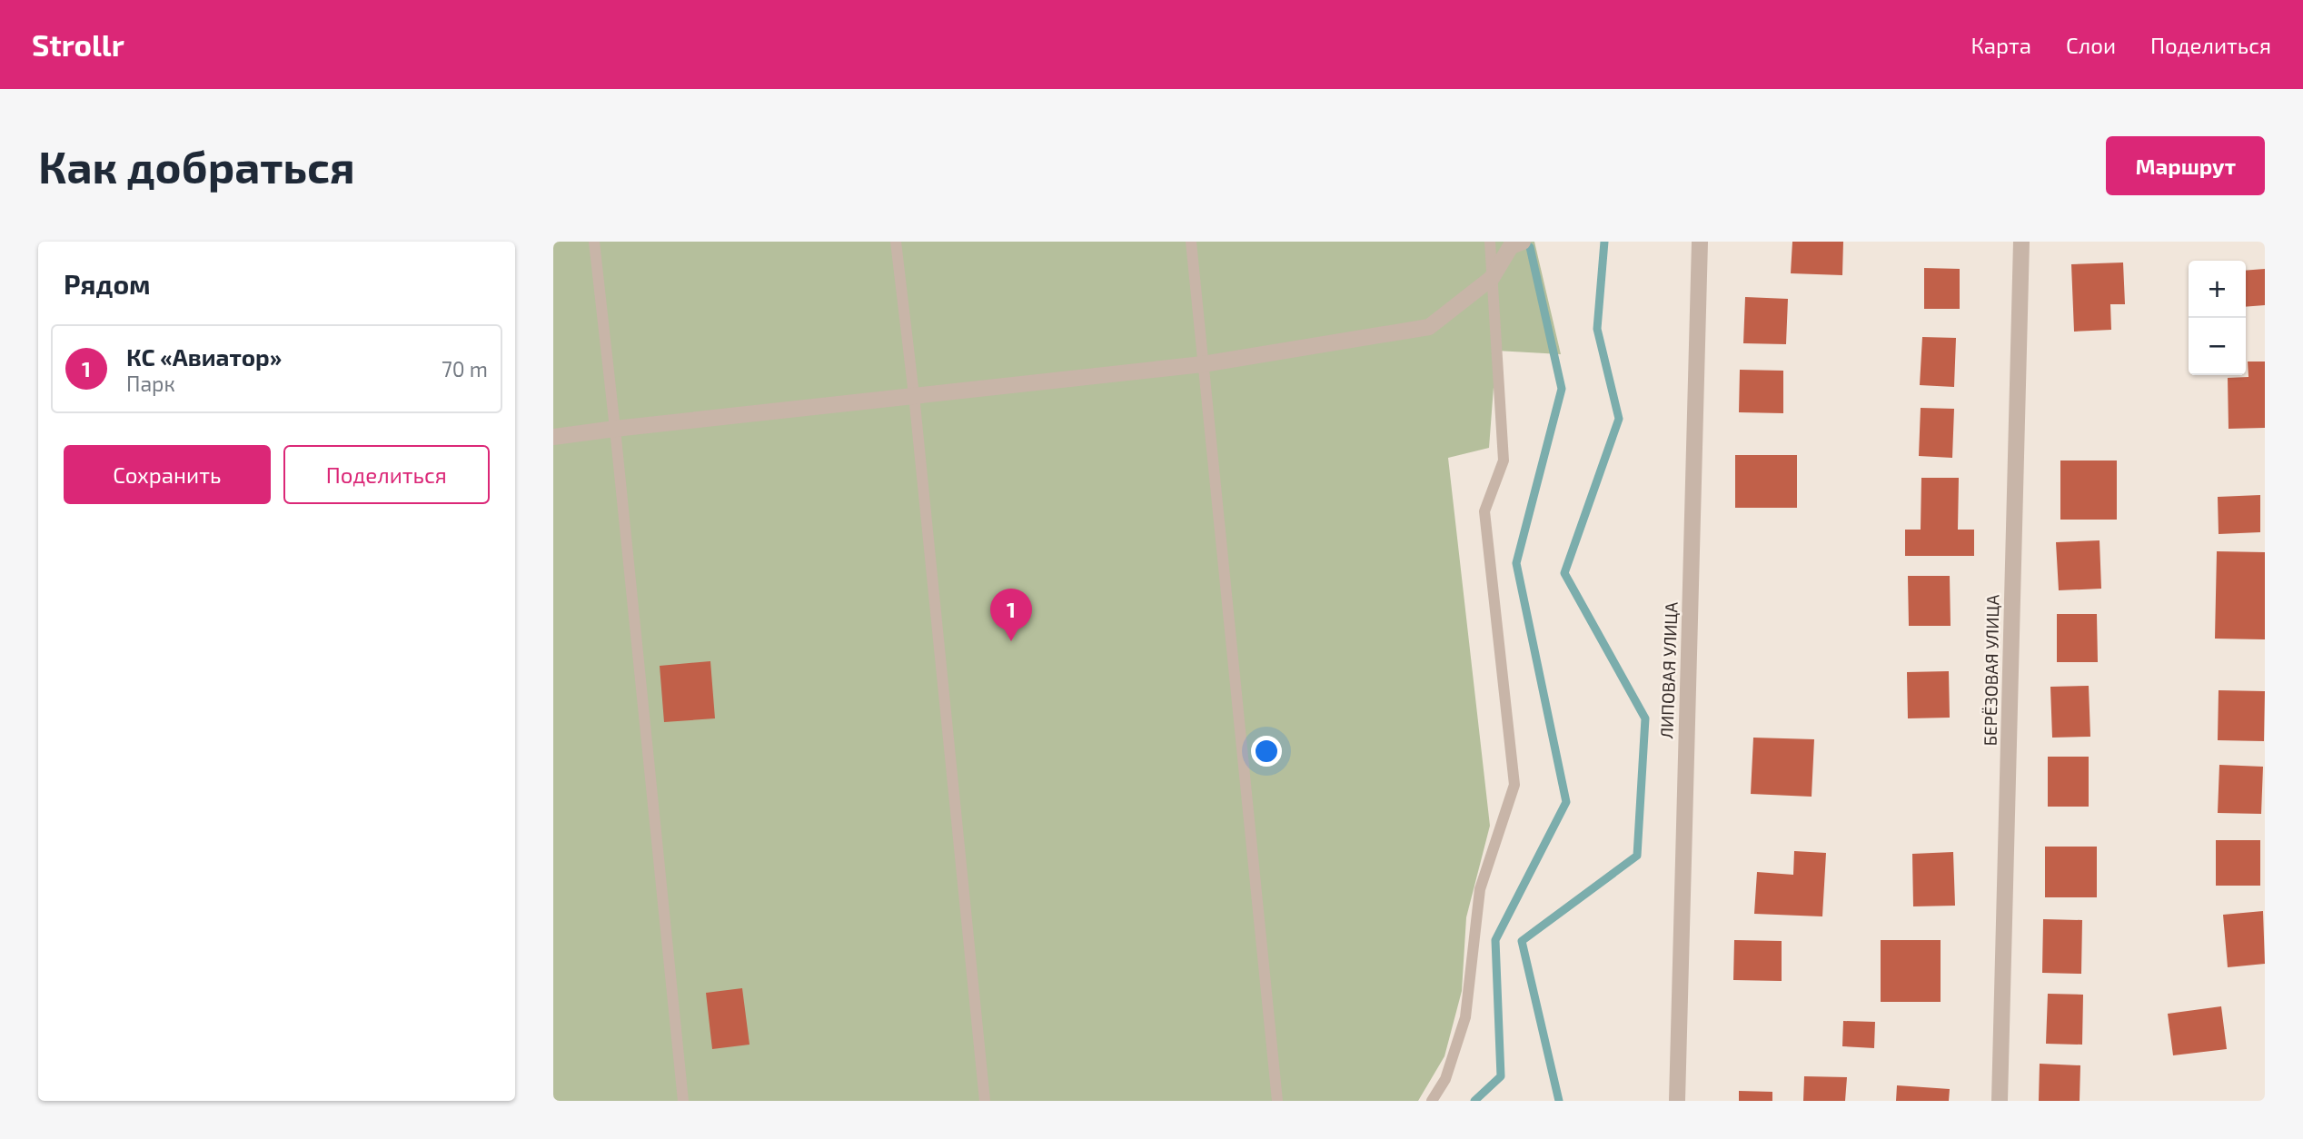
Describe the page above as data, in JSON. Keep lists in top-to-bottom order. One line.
{"streets":{"street":["ЛИПОВАЯ УЛИЦА","БЕРЁЗОВАЯ УЛИЦА"]},"page":{"header":"Strollr","nav":["Карта","Слои","Поделиться"],"buttons":["Маршрут",["Сохранить","Поделиться"]],"title":"Как добраться","heading":"Рядом","map_buttons":["+","−"],"list":[{"mark":"1","name":"КС «Авиатор»","note":"Парк","value":"70 m"}],"pins":"1"}}
